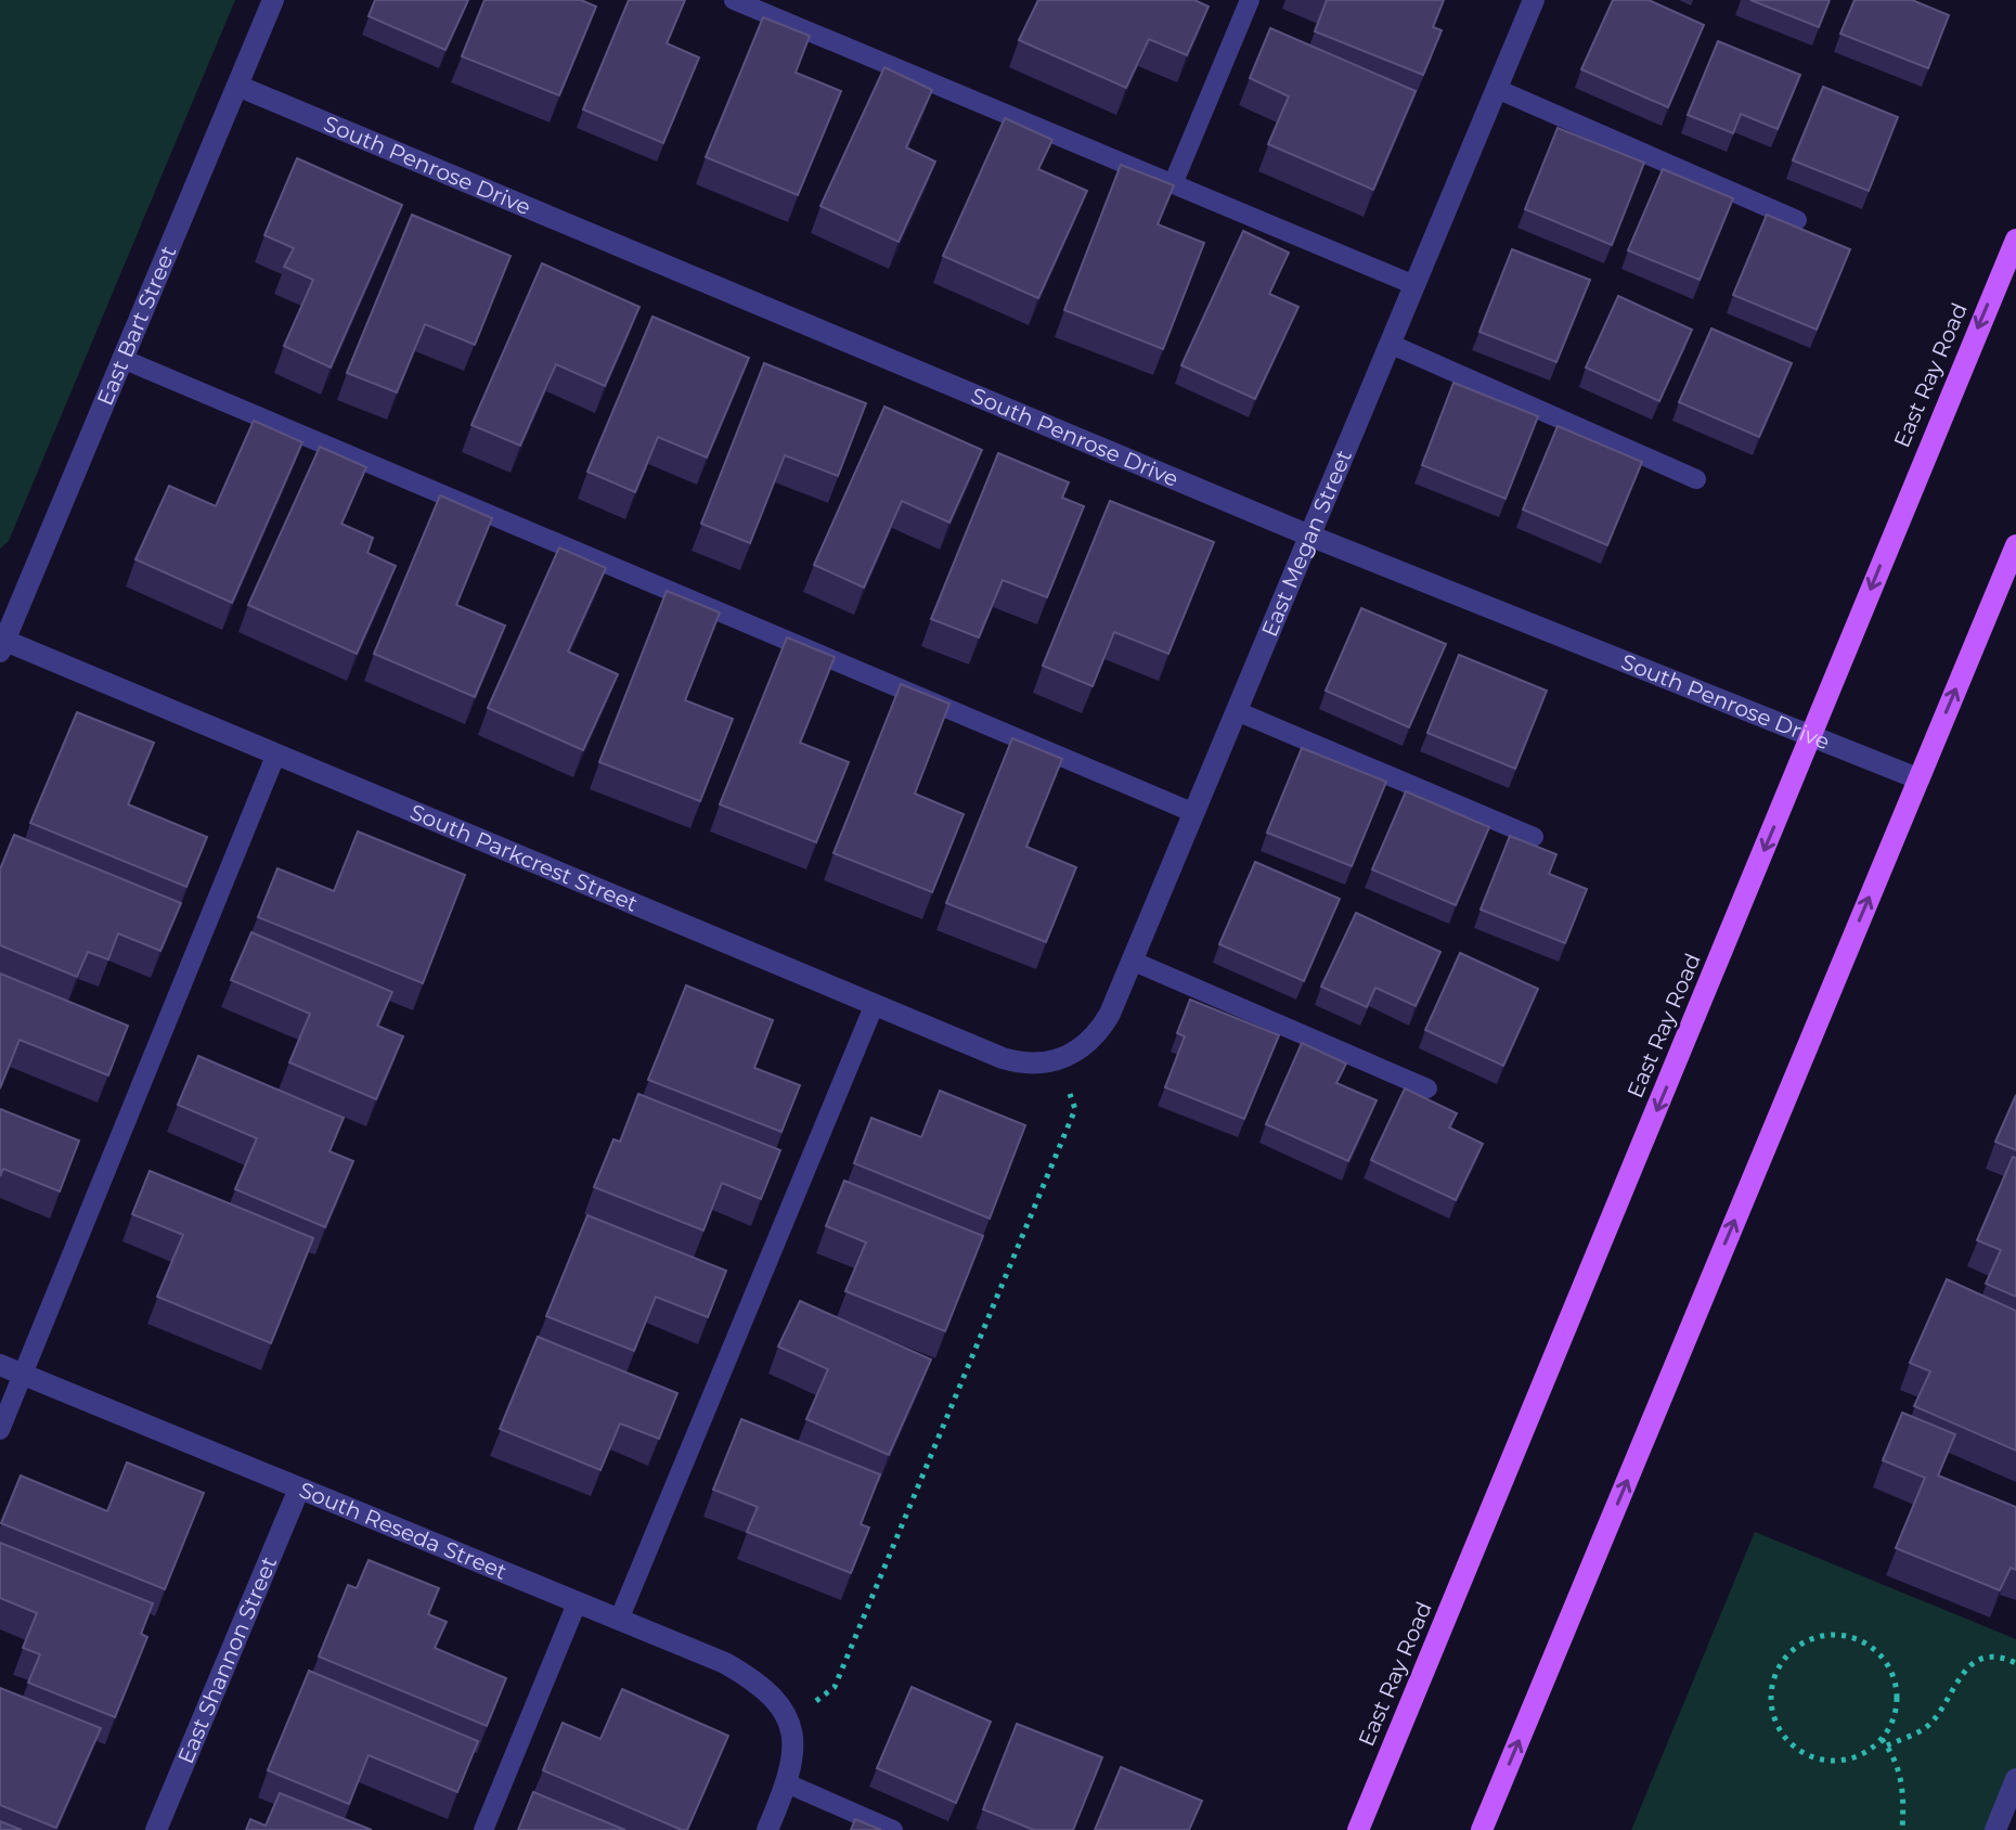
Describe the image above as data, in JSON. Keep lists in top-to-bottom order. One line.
{"streets":{"main road":["East Ray Road"],"street":["South Penrose Drive","East Bart Street","East Megan Street","South Parkcrest Street","South Reseda Street","East Shannon Street"]},"crossings":[["South Penrose Drive","East Bart Street"],["South Penrose Drive","East Ray Road"],["South Penrose Drive","East Megan Street"],["East Bart Street","South Parkcrest Street"],["East Megan Street","South Parkcrest Street"],["South Reseda Street","East Shannon Street"]]}
